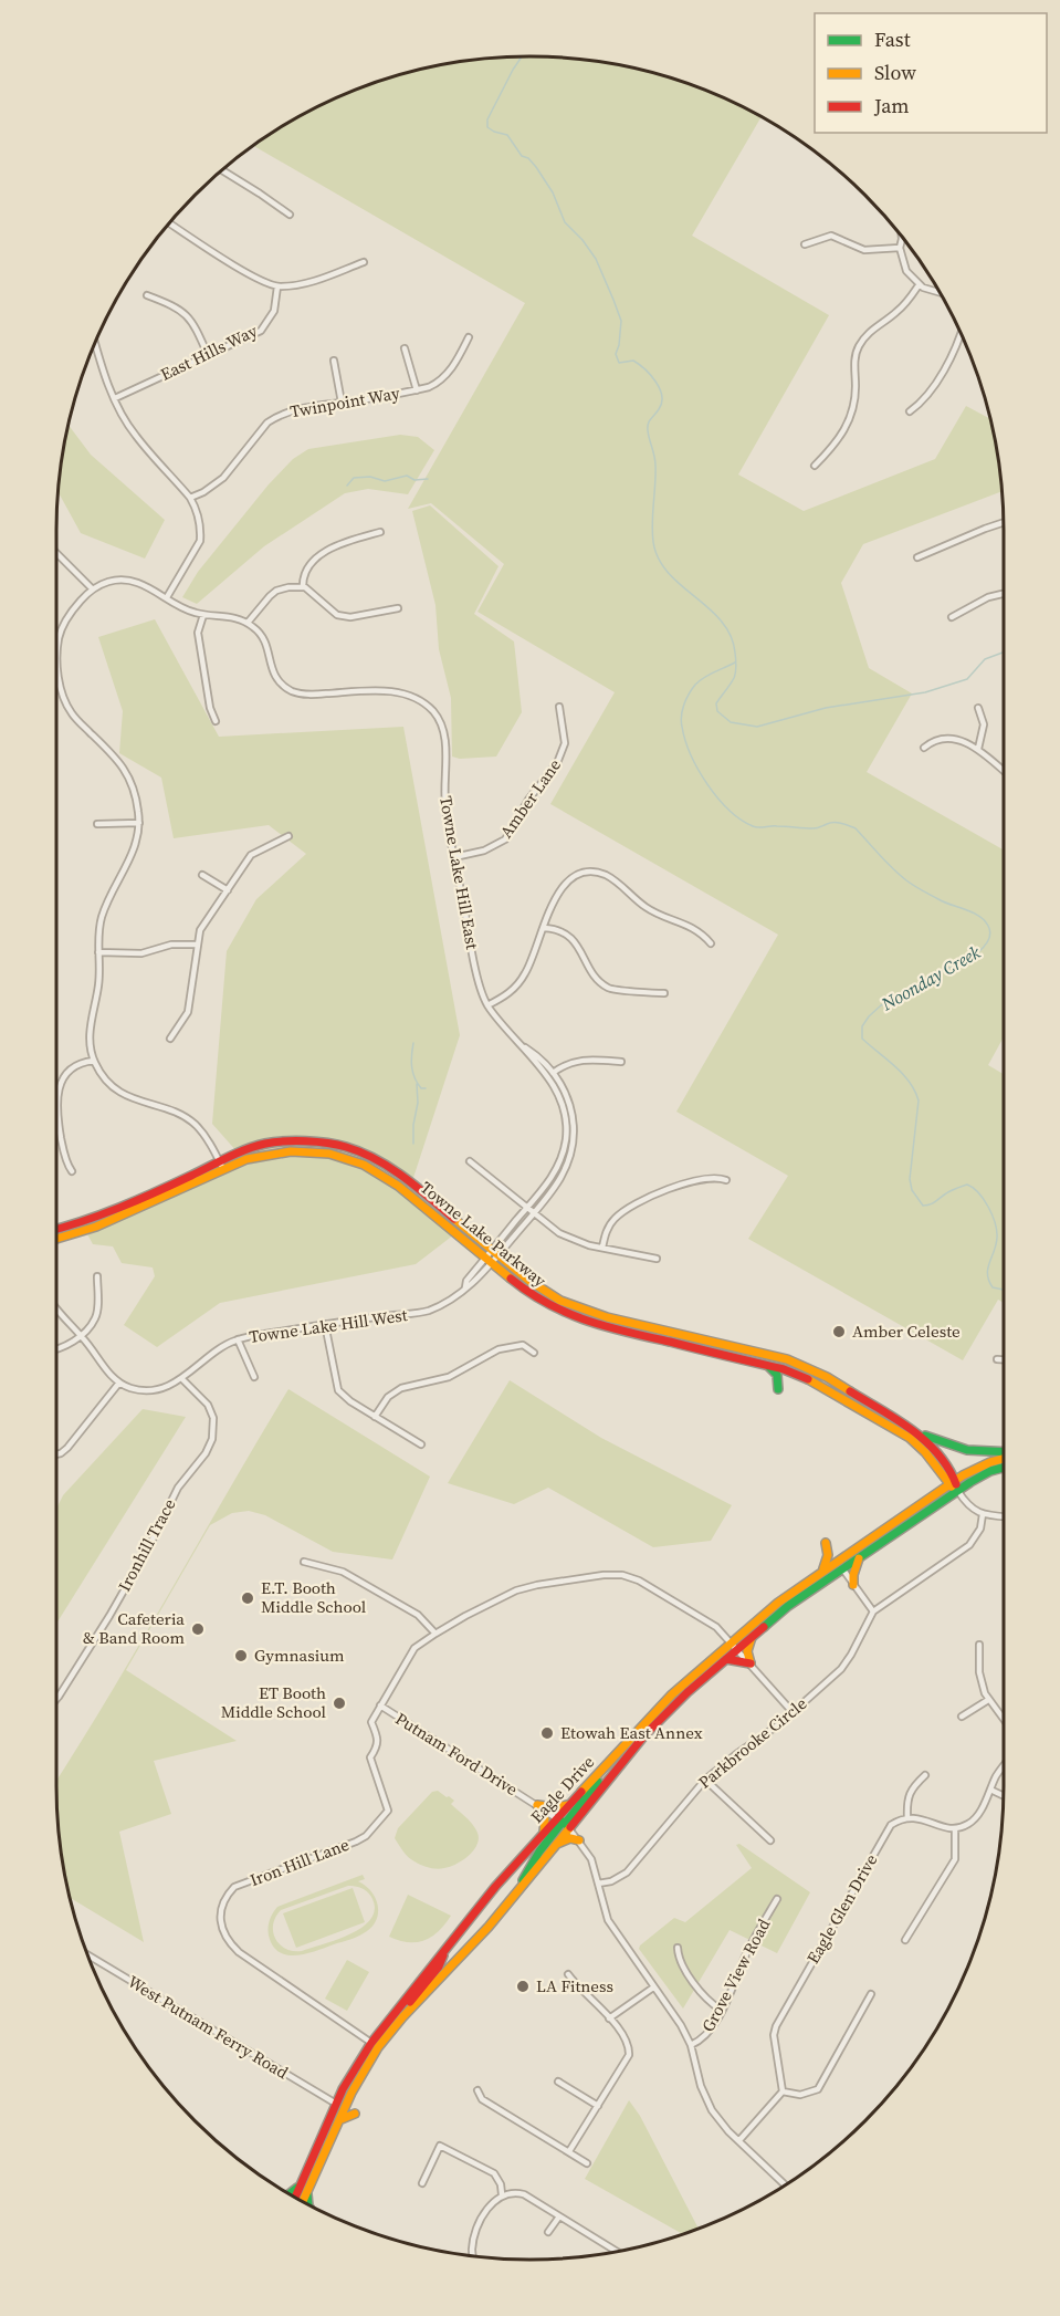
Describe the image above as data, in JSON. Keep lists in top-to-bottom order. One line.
{"streets":{"street":["East Hills Way","Twinpoint Way","Amber Lane","Towne Lake Hill East","Towne Lake Parkway","Towne Lake Hill West","Ironhill Trace","Parkbrooke Circle","Putnam Ford Drive","Eagle Drive","Iron Hill Lane","Eagle Glen Drive","Grove View Road","West Putnam Ferry Road"]},"crossings":[["Amber Lane","Towne Lake Hill East"],["Towne Lake Hill East","Towne Lake Parkway"],["Towne Lake Hill East","Towne Lake Hill West"],["Towne Lake Parkway","Towne Lake Hill West"],["Towne Lake Parkway","Eagle Drive"],["Towne Lake Hill West","Ironhill Trace"],["Parkbrooke Circle","Putnam Ford Drive"],["Parkbrooke Circle","Iron Hill Lane"],["Putnam Ford Drive","Eagle Drive"],["Putnam Ford Drive","Iron Hill Lane"],["Putnam Ford Drive","Grove View Road"],["Eagle Drive","Iron Hill Lane"],["Eagle Drive","West Putnam Ferry Road"]],"water":["Noonday Creek"],"places":["Amber Celeste","E.T. Booth Middle School","Cafeteria & Band Room","Gymnasium","ET Booth Middle School","Etowah East Annex","LA Fitness"],"legend":["Fast","Slow","Jam"]}
